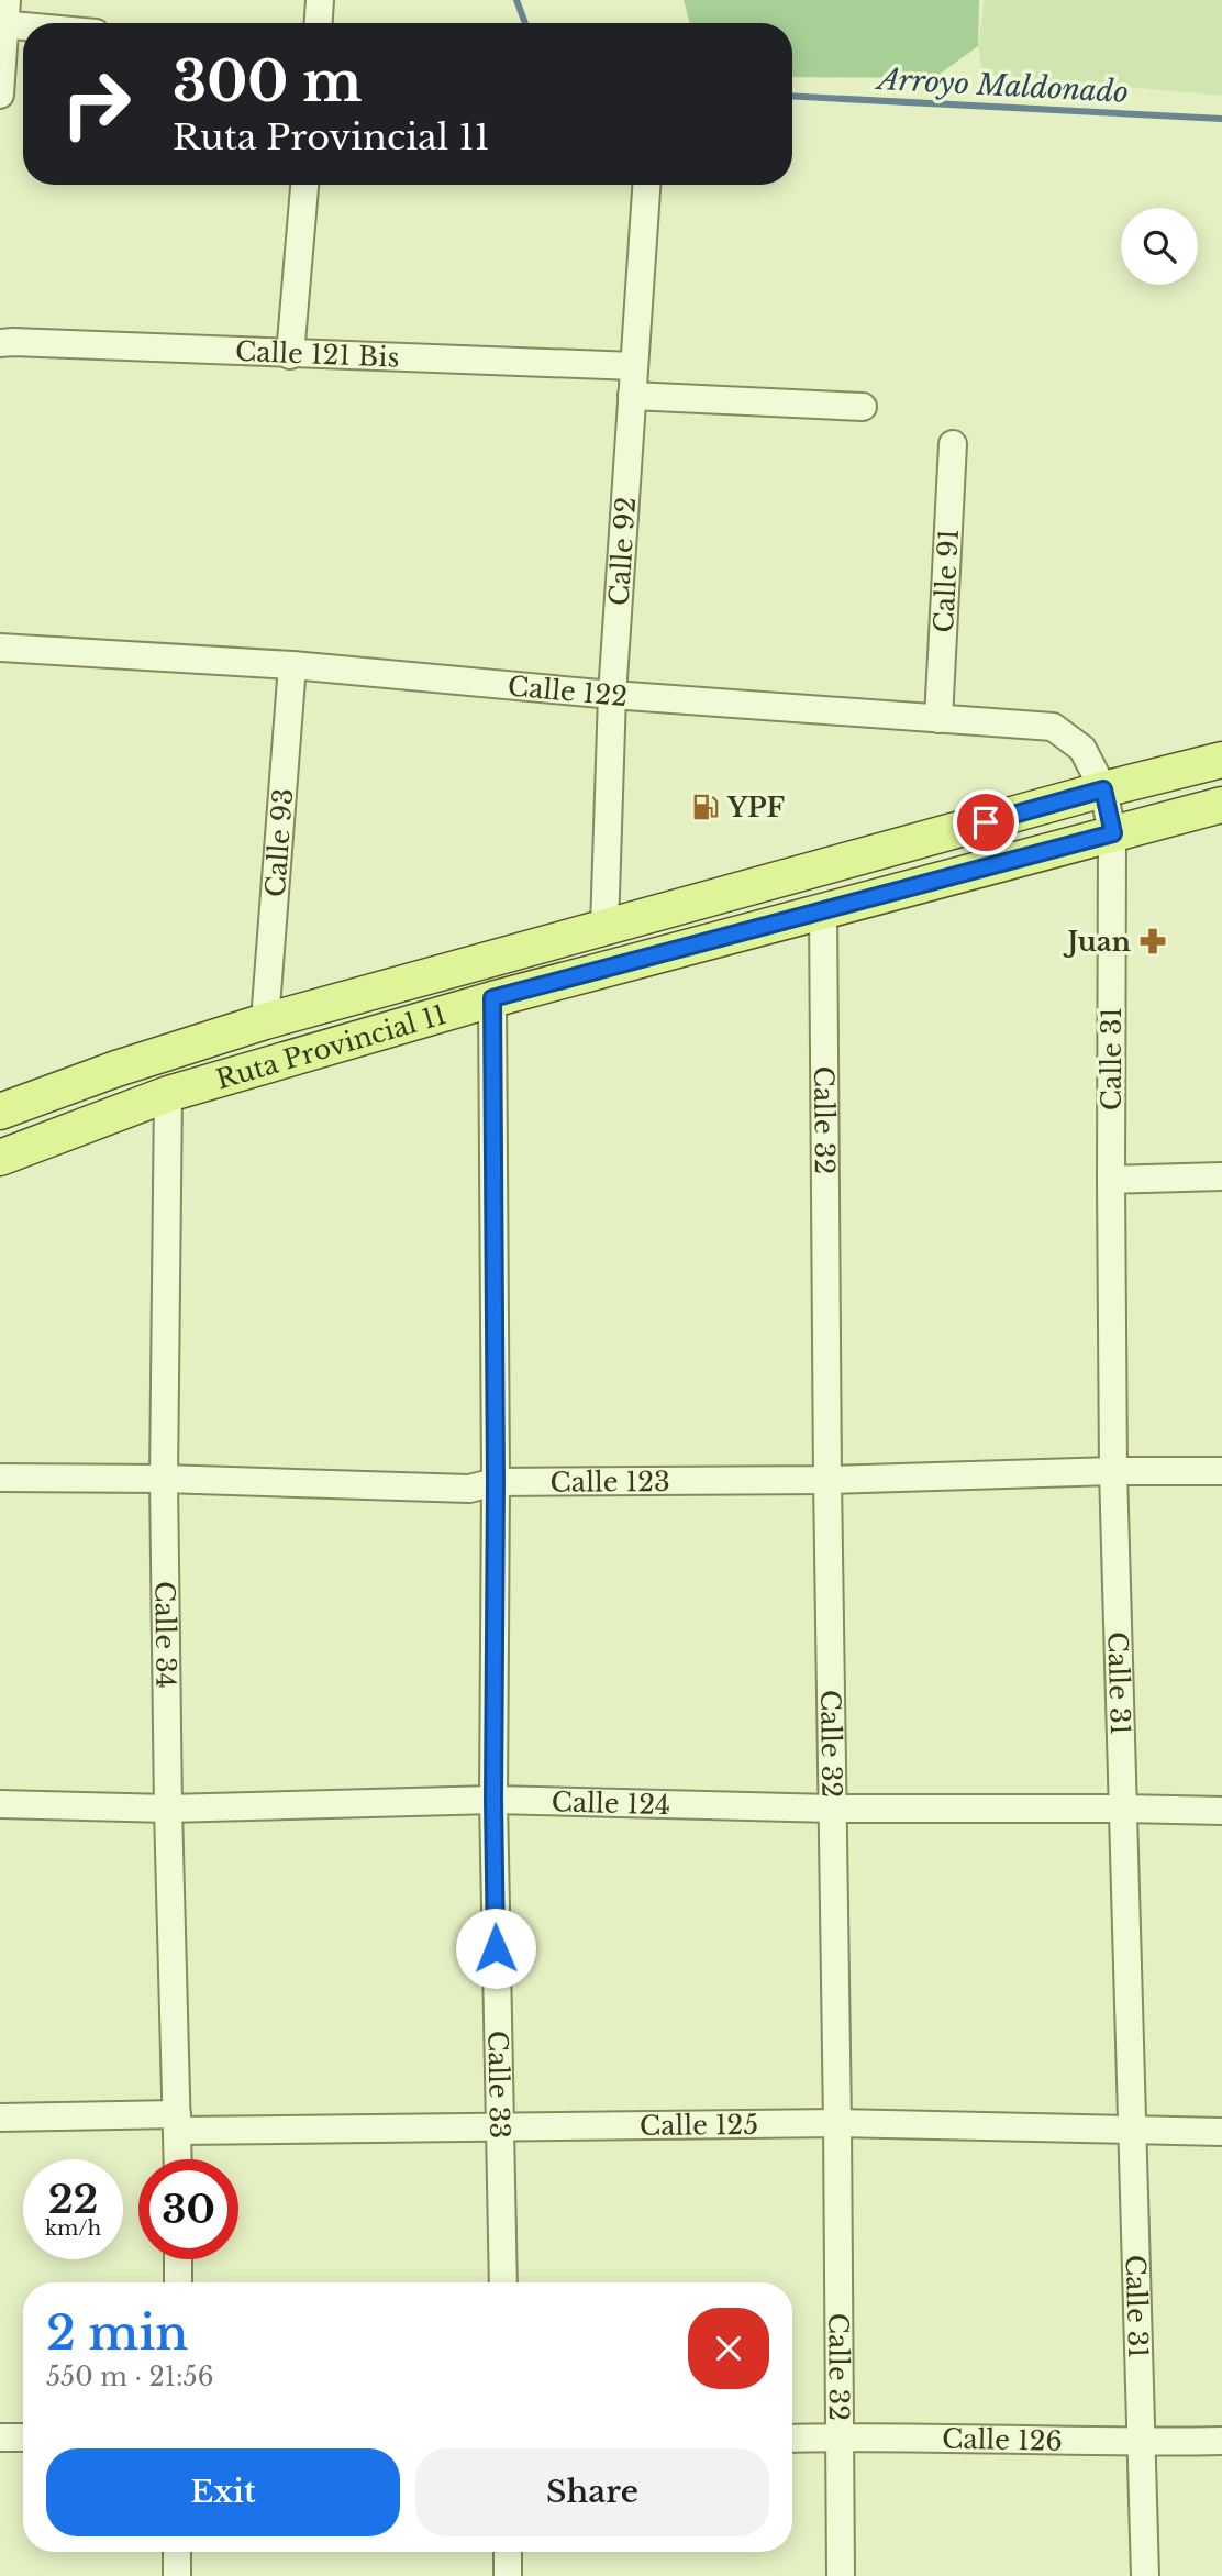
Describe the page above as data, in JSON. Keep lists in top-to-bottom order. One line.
{"streets":{"main road":["Ruta Provincial 11"],"street":["Calle 121 Bis","Calle 92","Calle 91","Calle 122","Calle 93","Calle 31","Calle 32","Calle 123","Calle 34","Calle 124","Calle 33","Calle 125","Calle 126"]},"crossings":[["Calle 121 Bis","Calle 92"],["Calle 92","Calle 122"],["Calle 92","Ruta Provincial 11"],["Calle 91","Calle 122"],["Calle 122","Calle 93"],["Calle 122","Ruta Provincial 11"],["Calle 122","Calle 31"],["Calle 93","Ruta Provincial 11"],["Ruta Provincial 11","Calle 31"],["Ruta Provincial 11","Calle 32"],["Ruta Provincial 11","Calle 34"],["Ruta Provincial 11","Calle 33"],["Calle 31","Calle 123"],["Calle 31","Calle 124"],["Calle 31","Calle 125"],["Calle 31","Calle 126"],["Calle 32","Calle 123"],["Calle 32","Calle 124"],["Calle 32","Calle 125"],["Calle 32","Calle 126"],["Calle 123","Calle 34"],["Calle 123","Calle 33"],["Calle 34","Calle 124"],["Calle 34","Calle 125"],["Calle 124","Calle 33"],["Calle 33","Calle 125"]],"water":["Arroyo Maldonado"],"places":{"fuel station":["YPF"],"pharmacy":["Juan"]},"page":{"turn":["300 m","Ruta Provincial 11"],"speed":"22 km/h","limit":"30","heading":["2 min","550 m · 21:56"],"buttons":["Exit","Share"]}}
